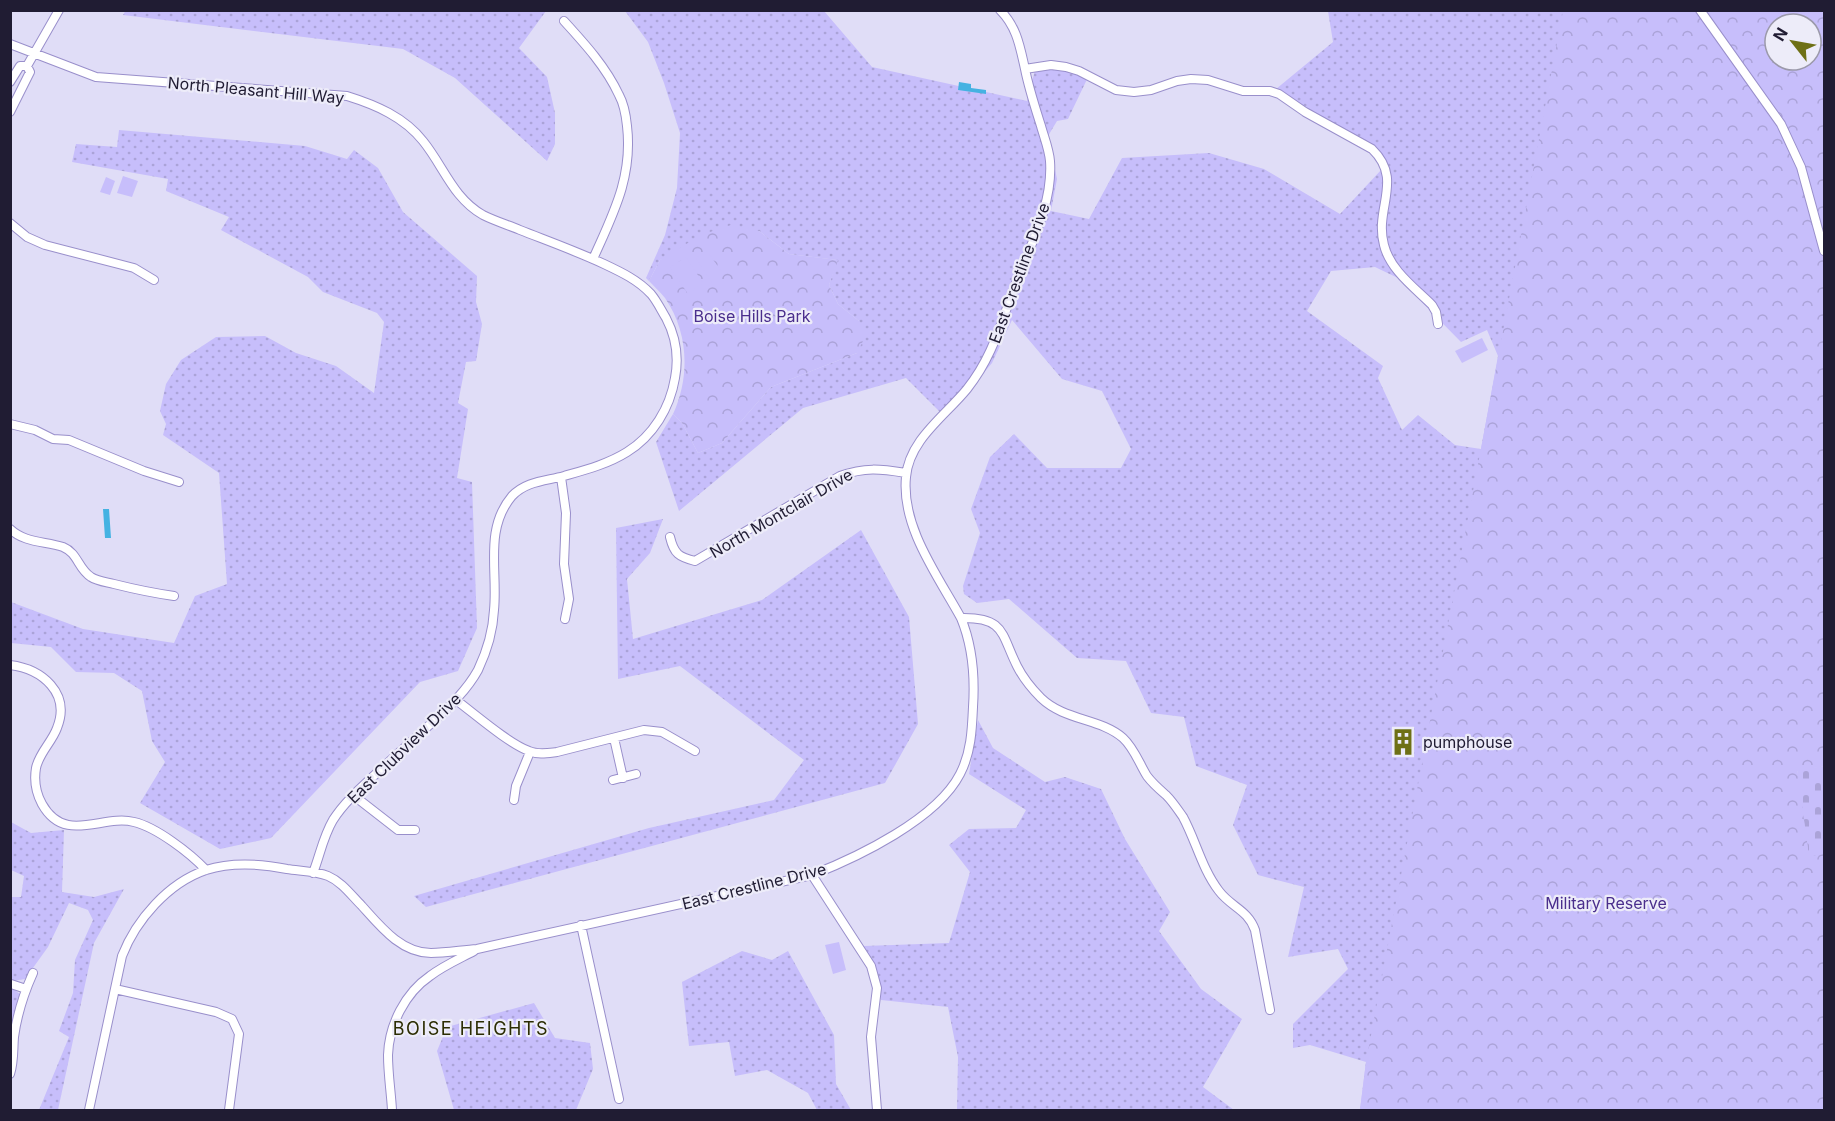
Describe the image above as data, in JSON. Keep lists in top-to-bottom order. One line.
{"streets":{"street":["North Pleasant Hill Way","East Crestline Drive","North Montclair Drive","East Clubview Drive"]},"crossings":[["North Pleasant Hill Way","East Clubview Drive"],["East Crestline Drive","North Montclair Drive"]],"districts":["BOISE HEIGHTS"],"parks":["Boise Hills Park","Military Reserve"],"places":{"building":["pumphouse"]},"north":"top left"}
